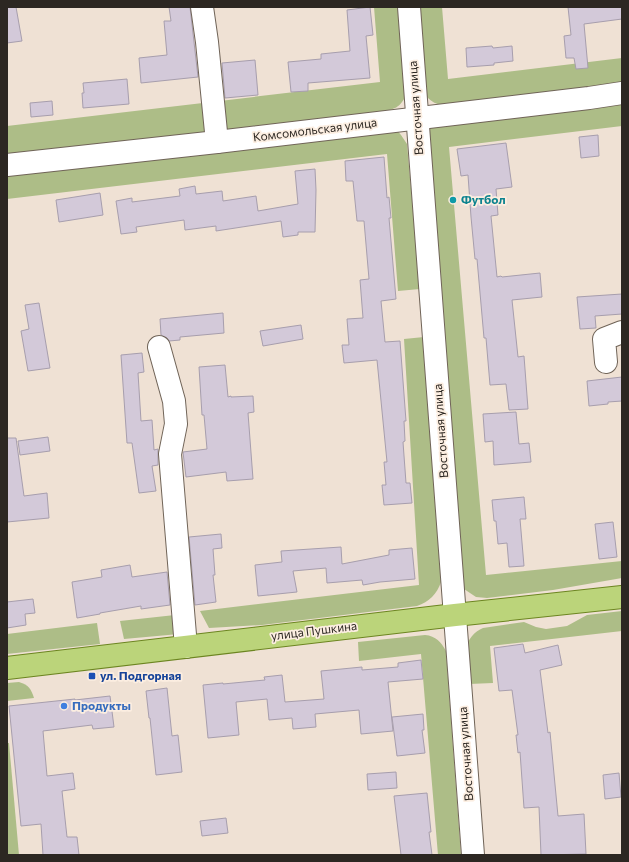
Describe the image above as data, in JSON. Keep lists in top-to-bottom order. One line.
{"streets":{"main road":["улица Пушкина"],"street":["Восточная улица","Комсомольская улица"]},"crossings":[["Восточная улица","Комсомольская улица"],["Восточная улица","улица Пушкина"]],"places":{"other":["Футбол","Продукты"],"transit":["ул. Подгорная"]}}
